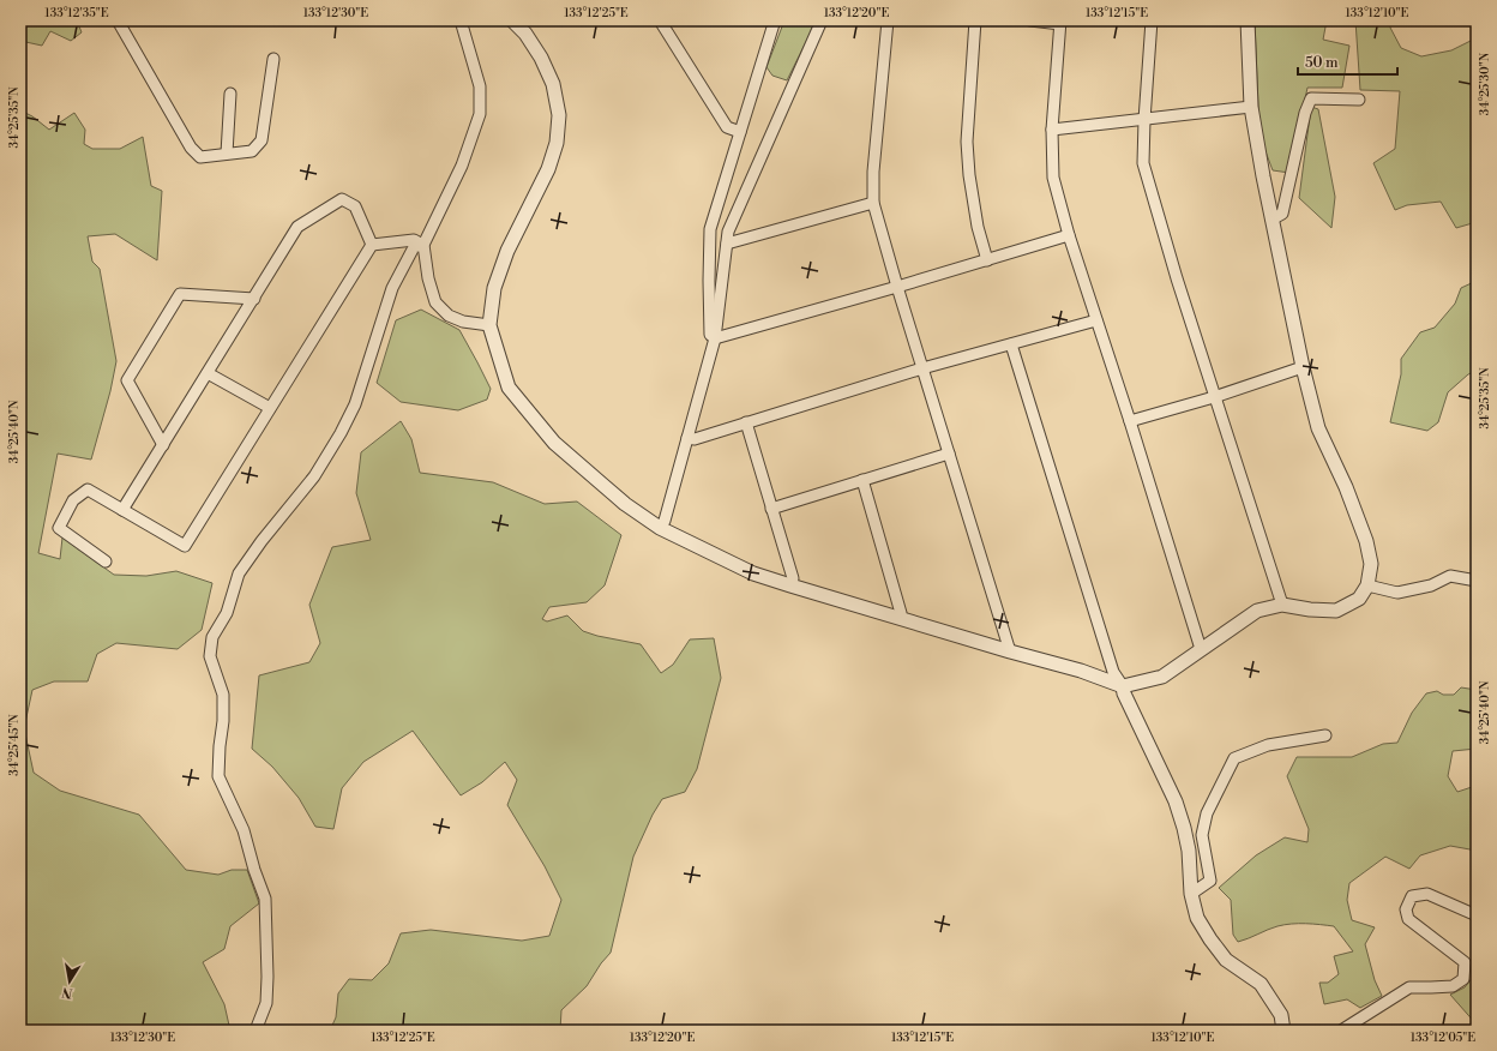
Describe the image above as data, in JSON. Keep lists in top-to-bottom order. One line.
{"scale_bar":"50 m","north":"bottom","coordinates":["133°12'35\"E","133°12'30\"E","133°12'25\"E","133°12'20\"E","133°12'15\"E","133°12'10\"E","34°25'30\"N","34°25'35\"N","34°25'40\"N","34°25'45\"N","133°12'05\"E"]}
